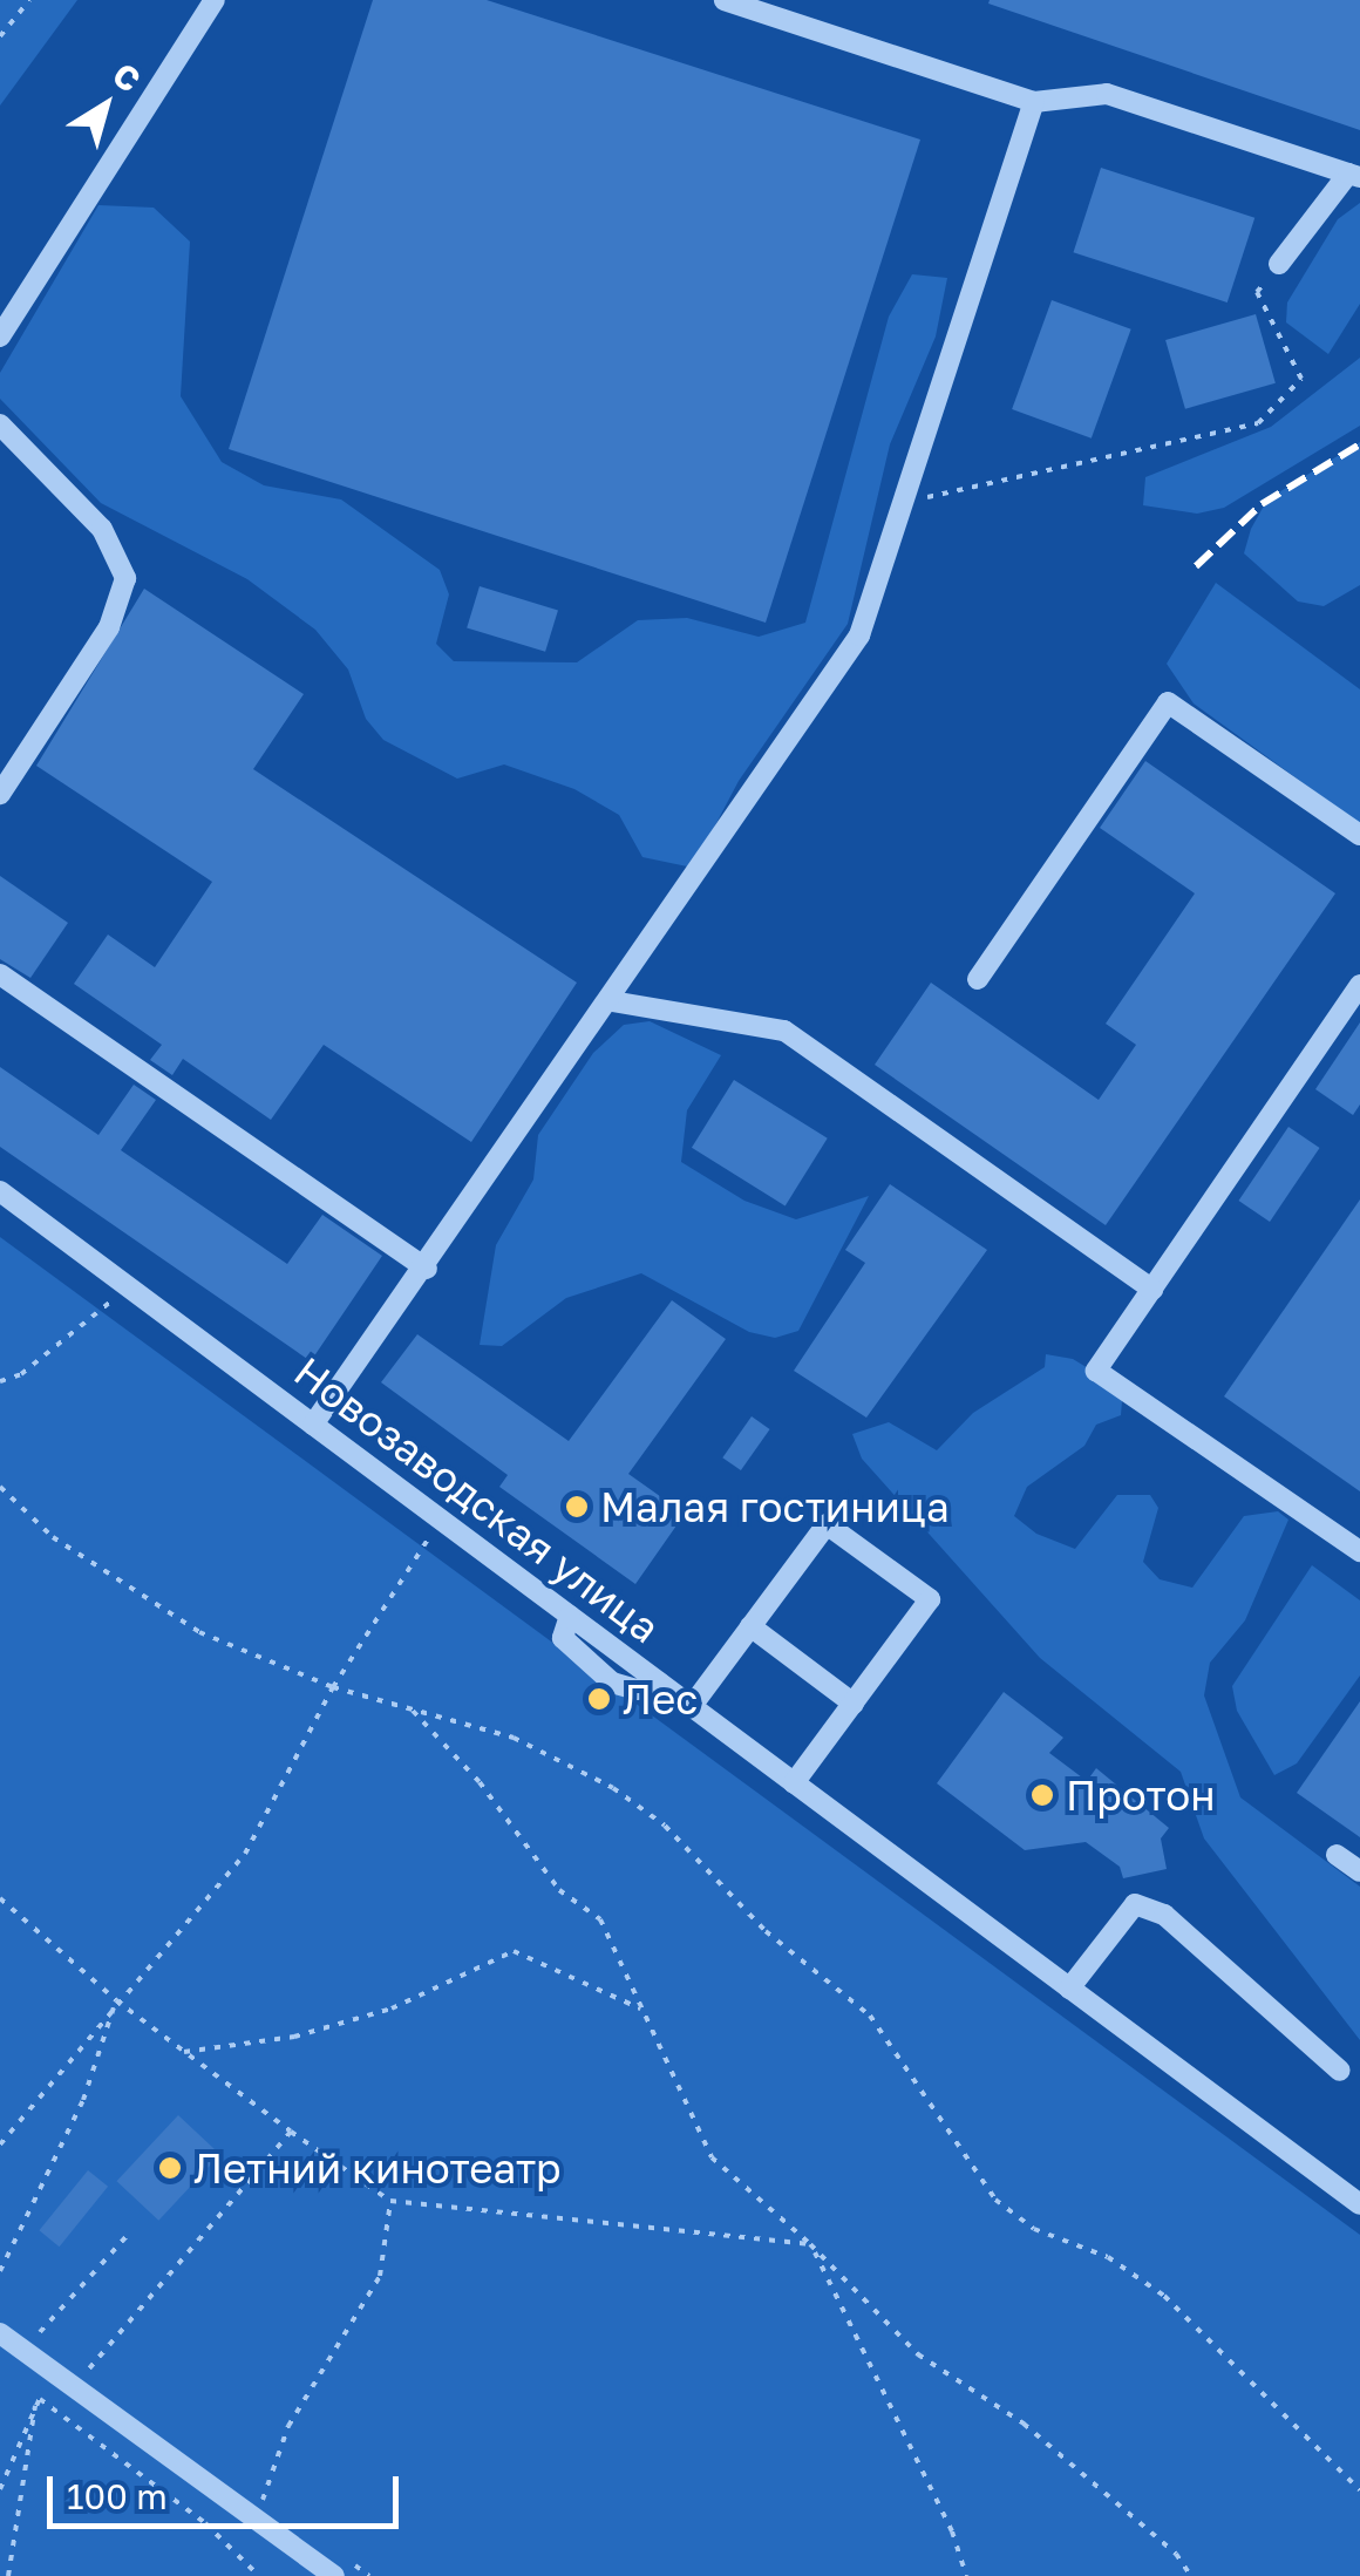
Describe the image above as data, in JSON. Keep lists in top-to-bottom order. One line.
{"streets":{"street":["Новозаводская улица"]},"places":["Малая гостиница","Лес","Протон","Летний кинотеатр"],"scale_bar":"100 m","north":"top right"}
